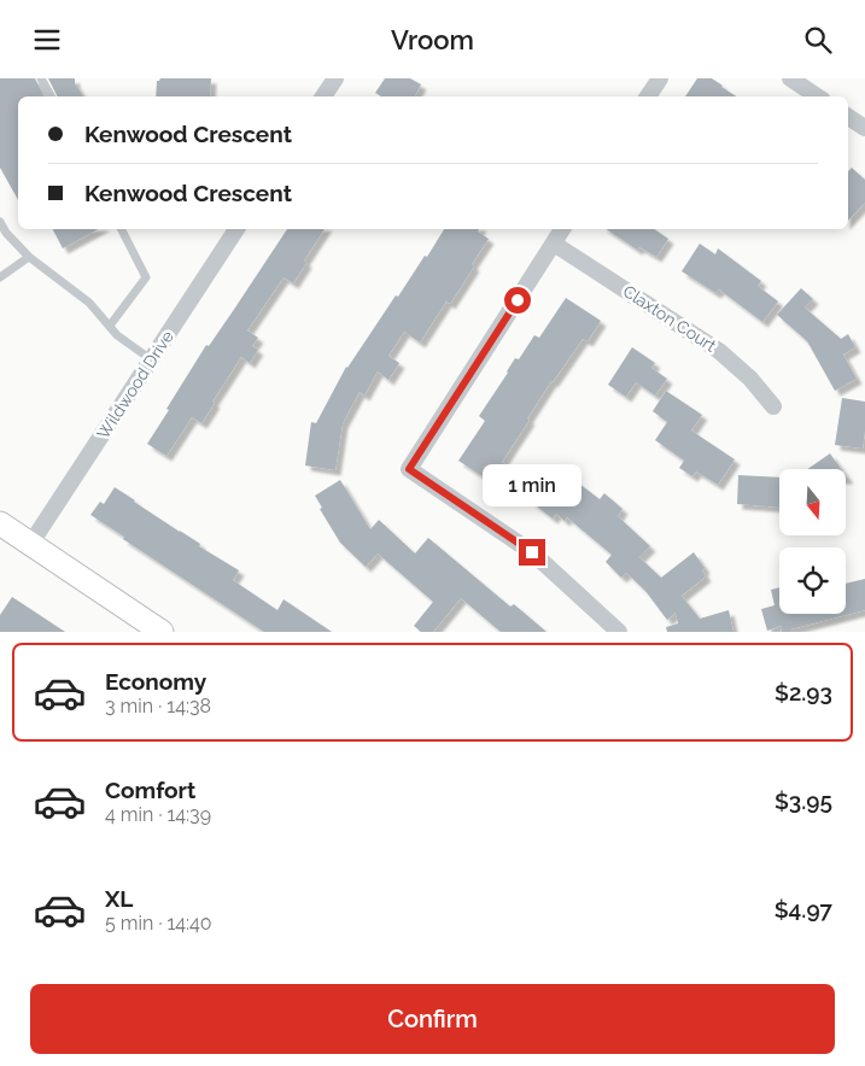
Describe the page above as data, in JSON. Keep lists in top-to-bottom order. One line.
{"streets":{"street":["Claxton Court","Wildwood Drive"]},"north":"bottom","page":{"header":"Vroom","banner":["Kenwood Crescent","Kenwood Crescent"],"bubble":"1 min","list":[{"name":"Economy","note":"3 min · 14:38","value":"$2.93"},{"name":"Comfort","note":"4 min · 14:39","value":"$3.95"},{"name":"XL","note":"5 min · 14:40","value":"$4.97"}],"buttons":"Confirm"}}
